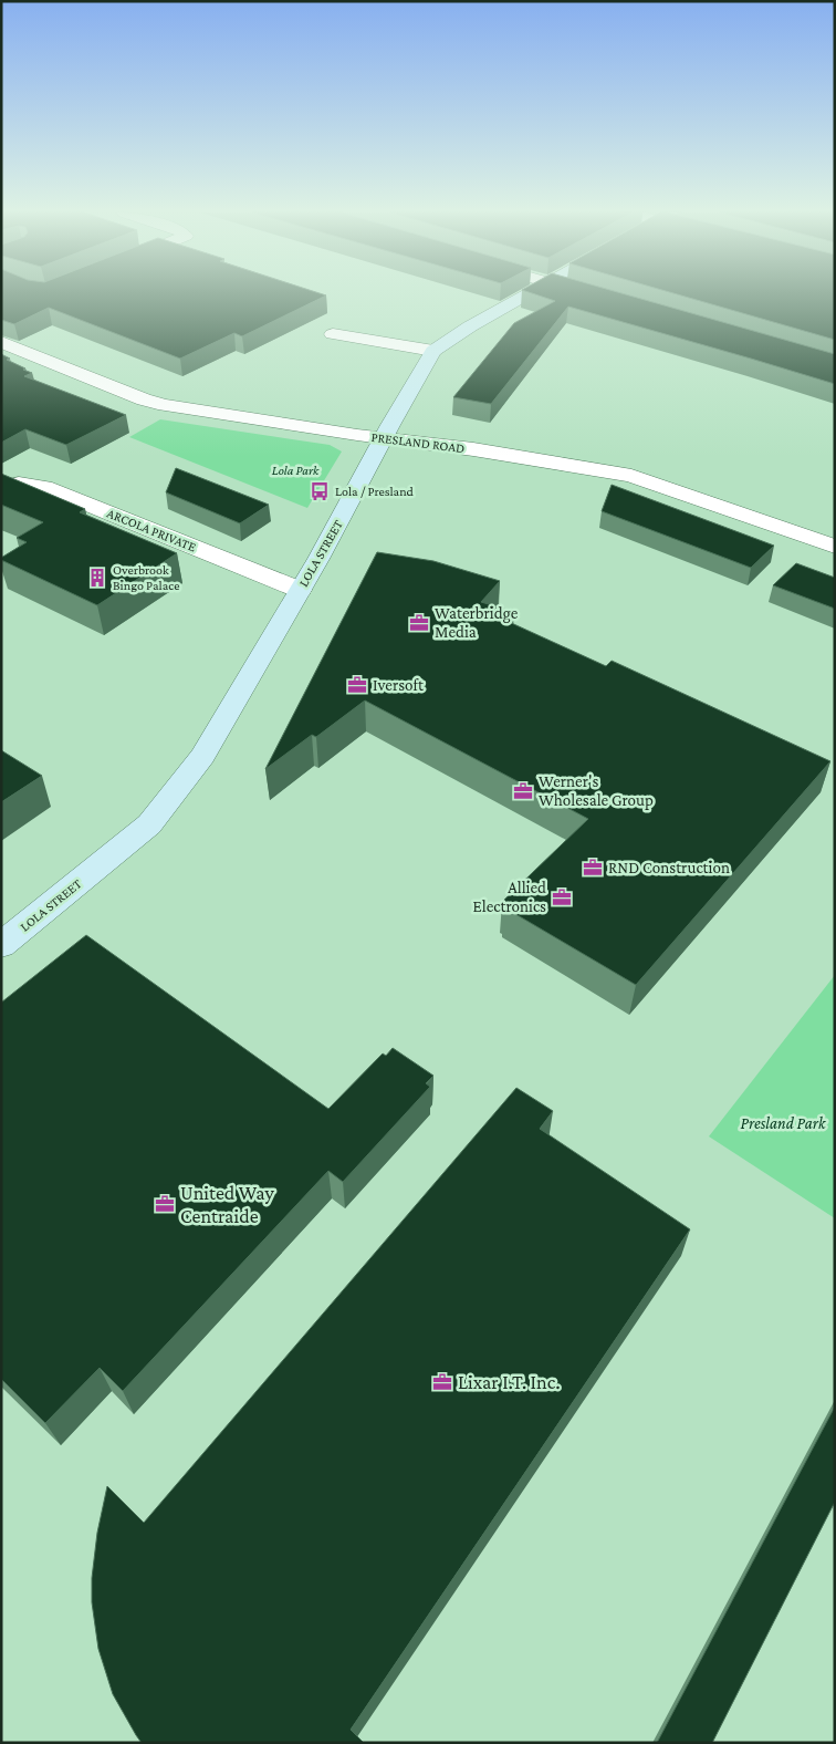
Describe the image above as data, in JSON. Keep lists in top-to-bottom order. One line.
{"streets":{"street":["PRESLAND ROAD","ARCOLA PRIVATE","LOLA STREET"]},"crossings":[["PRESLAND ROAD","LOLA STREET"],["ARCOLA PRIVATE","LOLA STREET"]],"parks":["Lola Park","Presland Park"],"places":{"bus stop":["Lola / Presland"],"building":["Overbrook Bingo Palace"],"office":["Waterbridge Media","Iversoft","Werner's Wholesale Group","RND Construction","Allied Electronics","United Way Centraide","Lixar I.T. Inc."]}}
